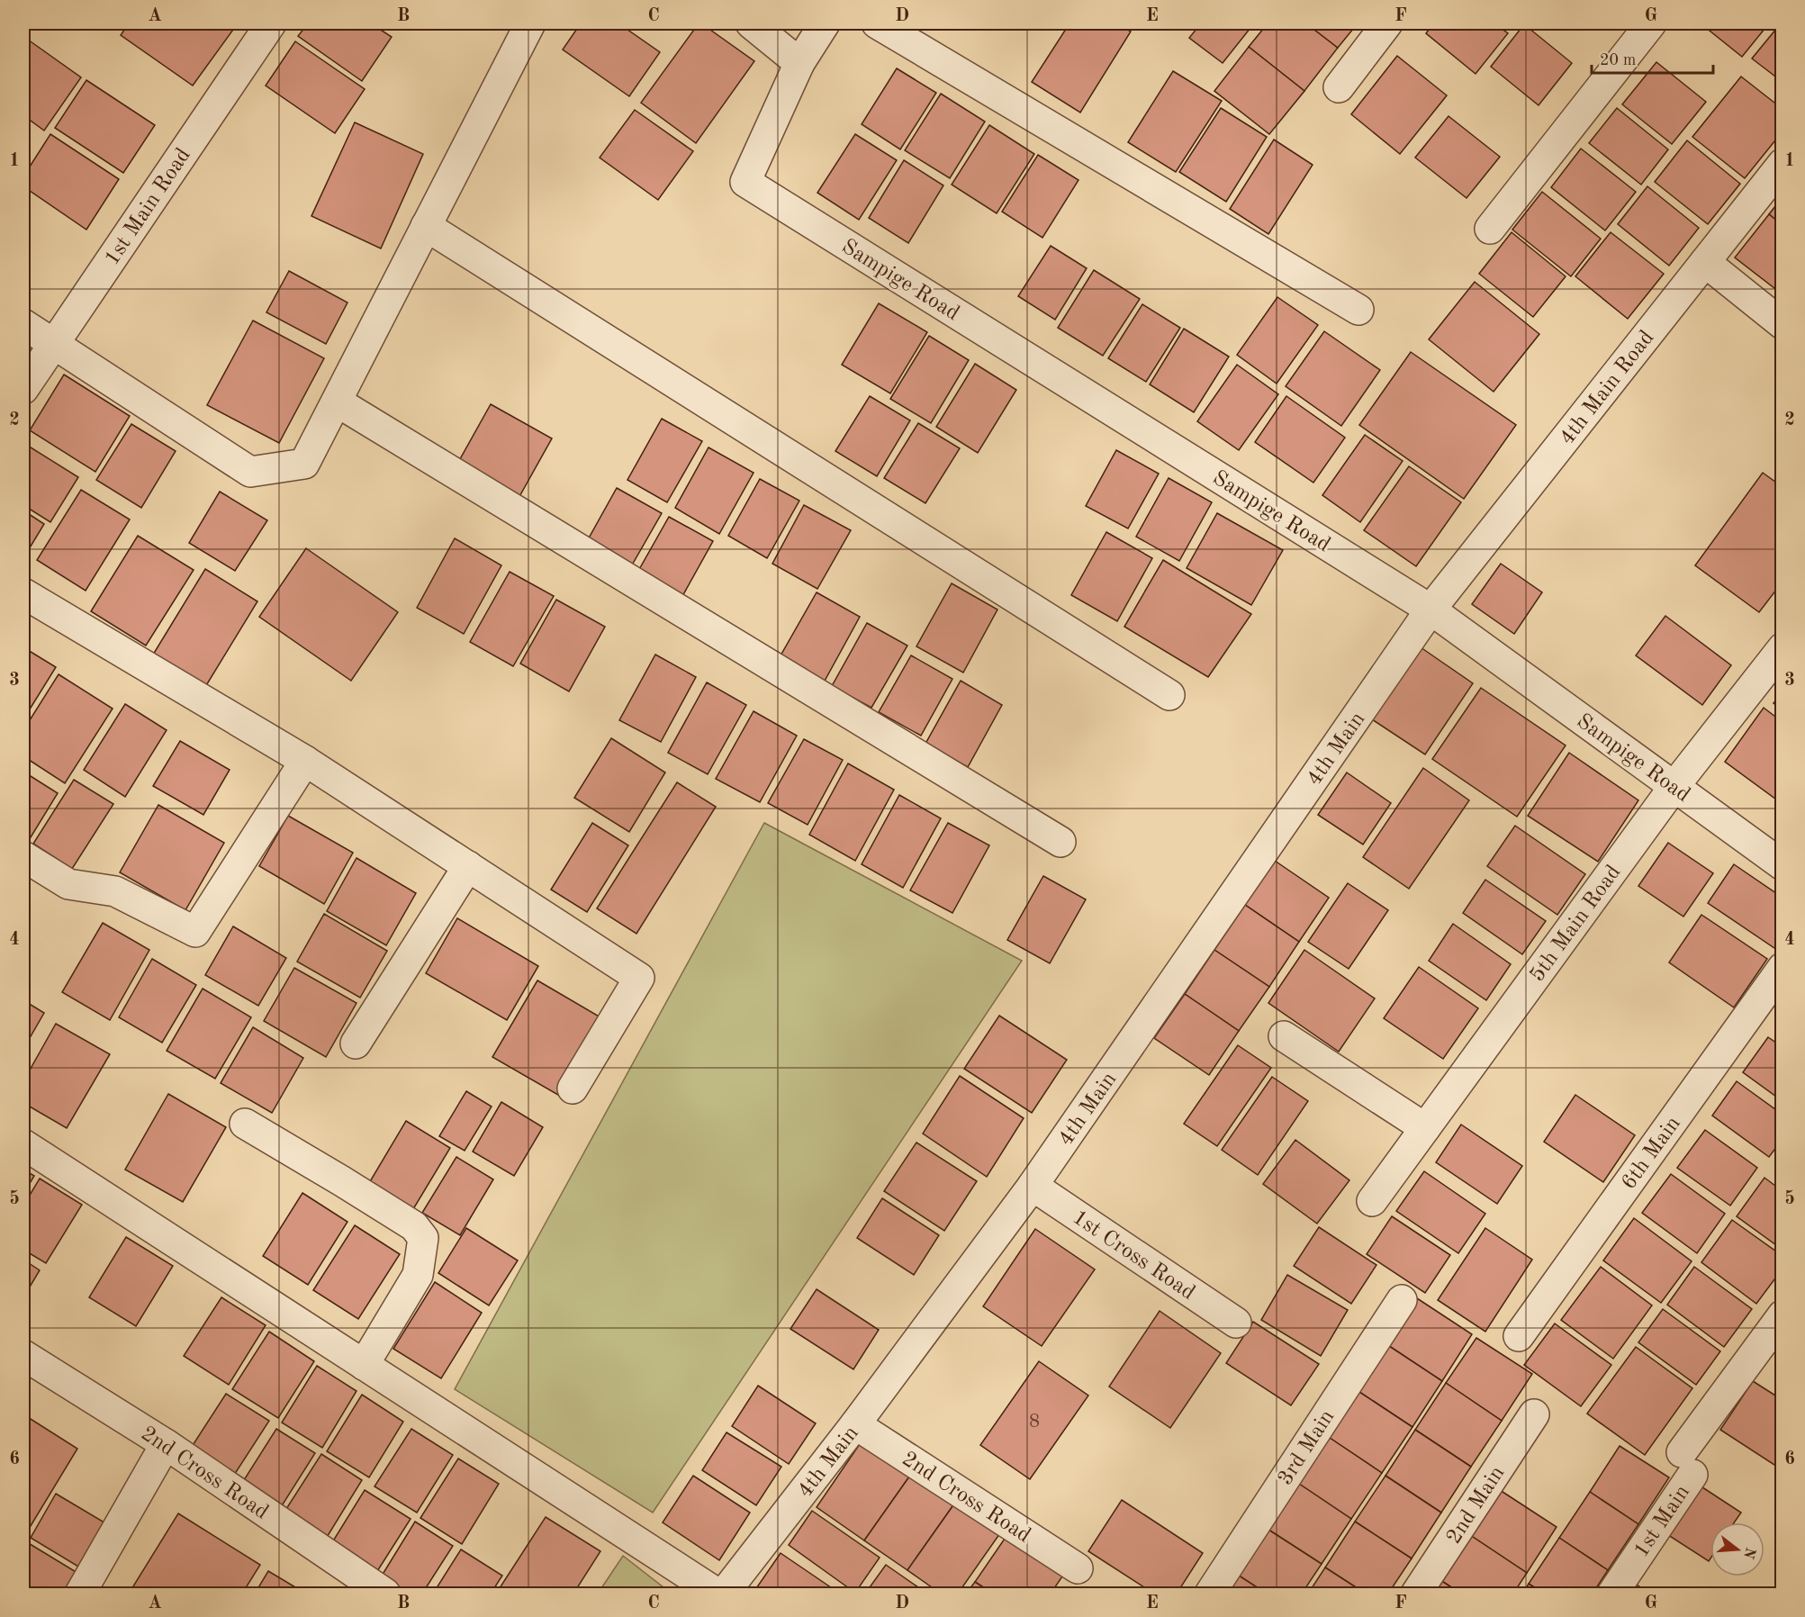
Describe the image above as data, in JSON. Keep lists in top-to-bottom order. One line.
{"streets":{"street":["1st Main Road","Sampige Road","4th Main Road","4th Main","5th Main Road","6th Main","1st Cross Road","3rd Main","2nd Cross Road","2nd Main","1st Main"]},"crossings":[["Sampige Road","4th Main Road"],["Sampige Road","4th Main"],["Sampige Road","5th Main Road"],["4th Main Road","4th Main"],["4th Main","1st Cross Road"],["4th Main","2nd Cross Road"]],"house_numbers":["8"],"scale_bar":"20 m","north":"right","grid":{"columns":["A","B","C","D","E","F","G"],"rows":["1","2","3","4","5","6"]}}
